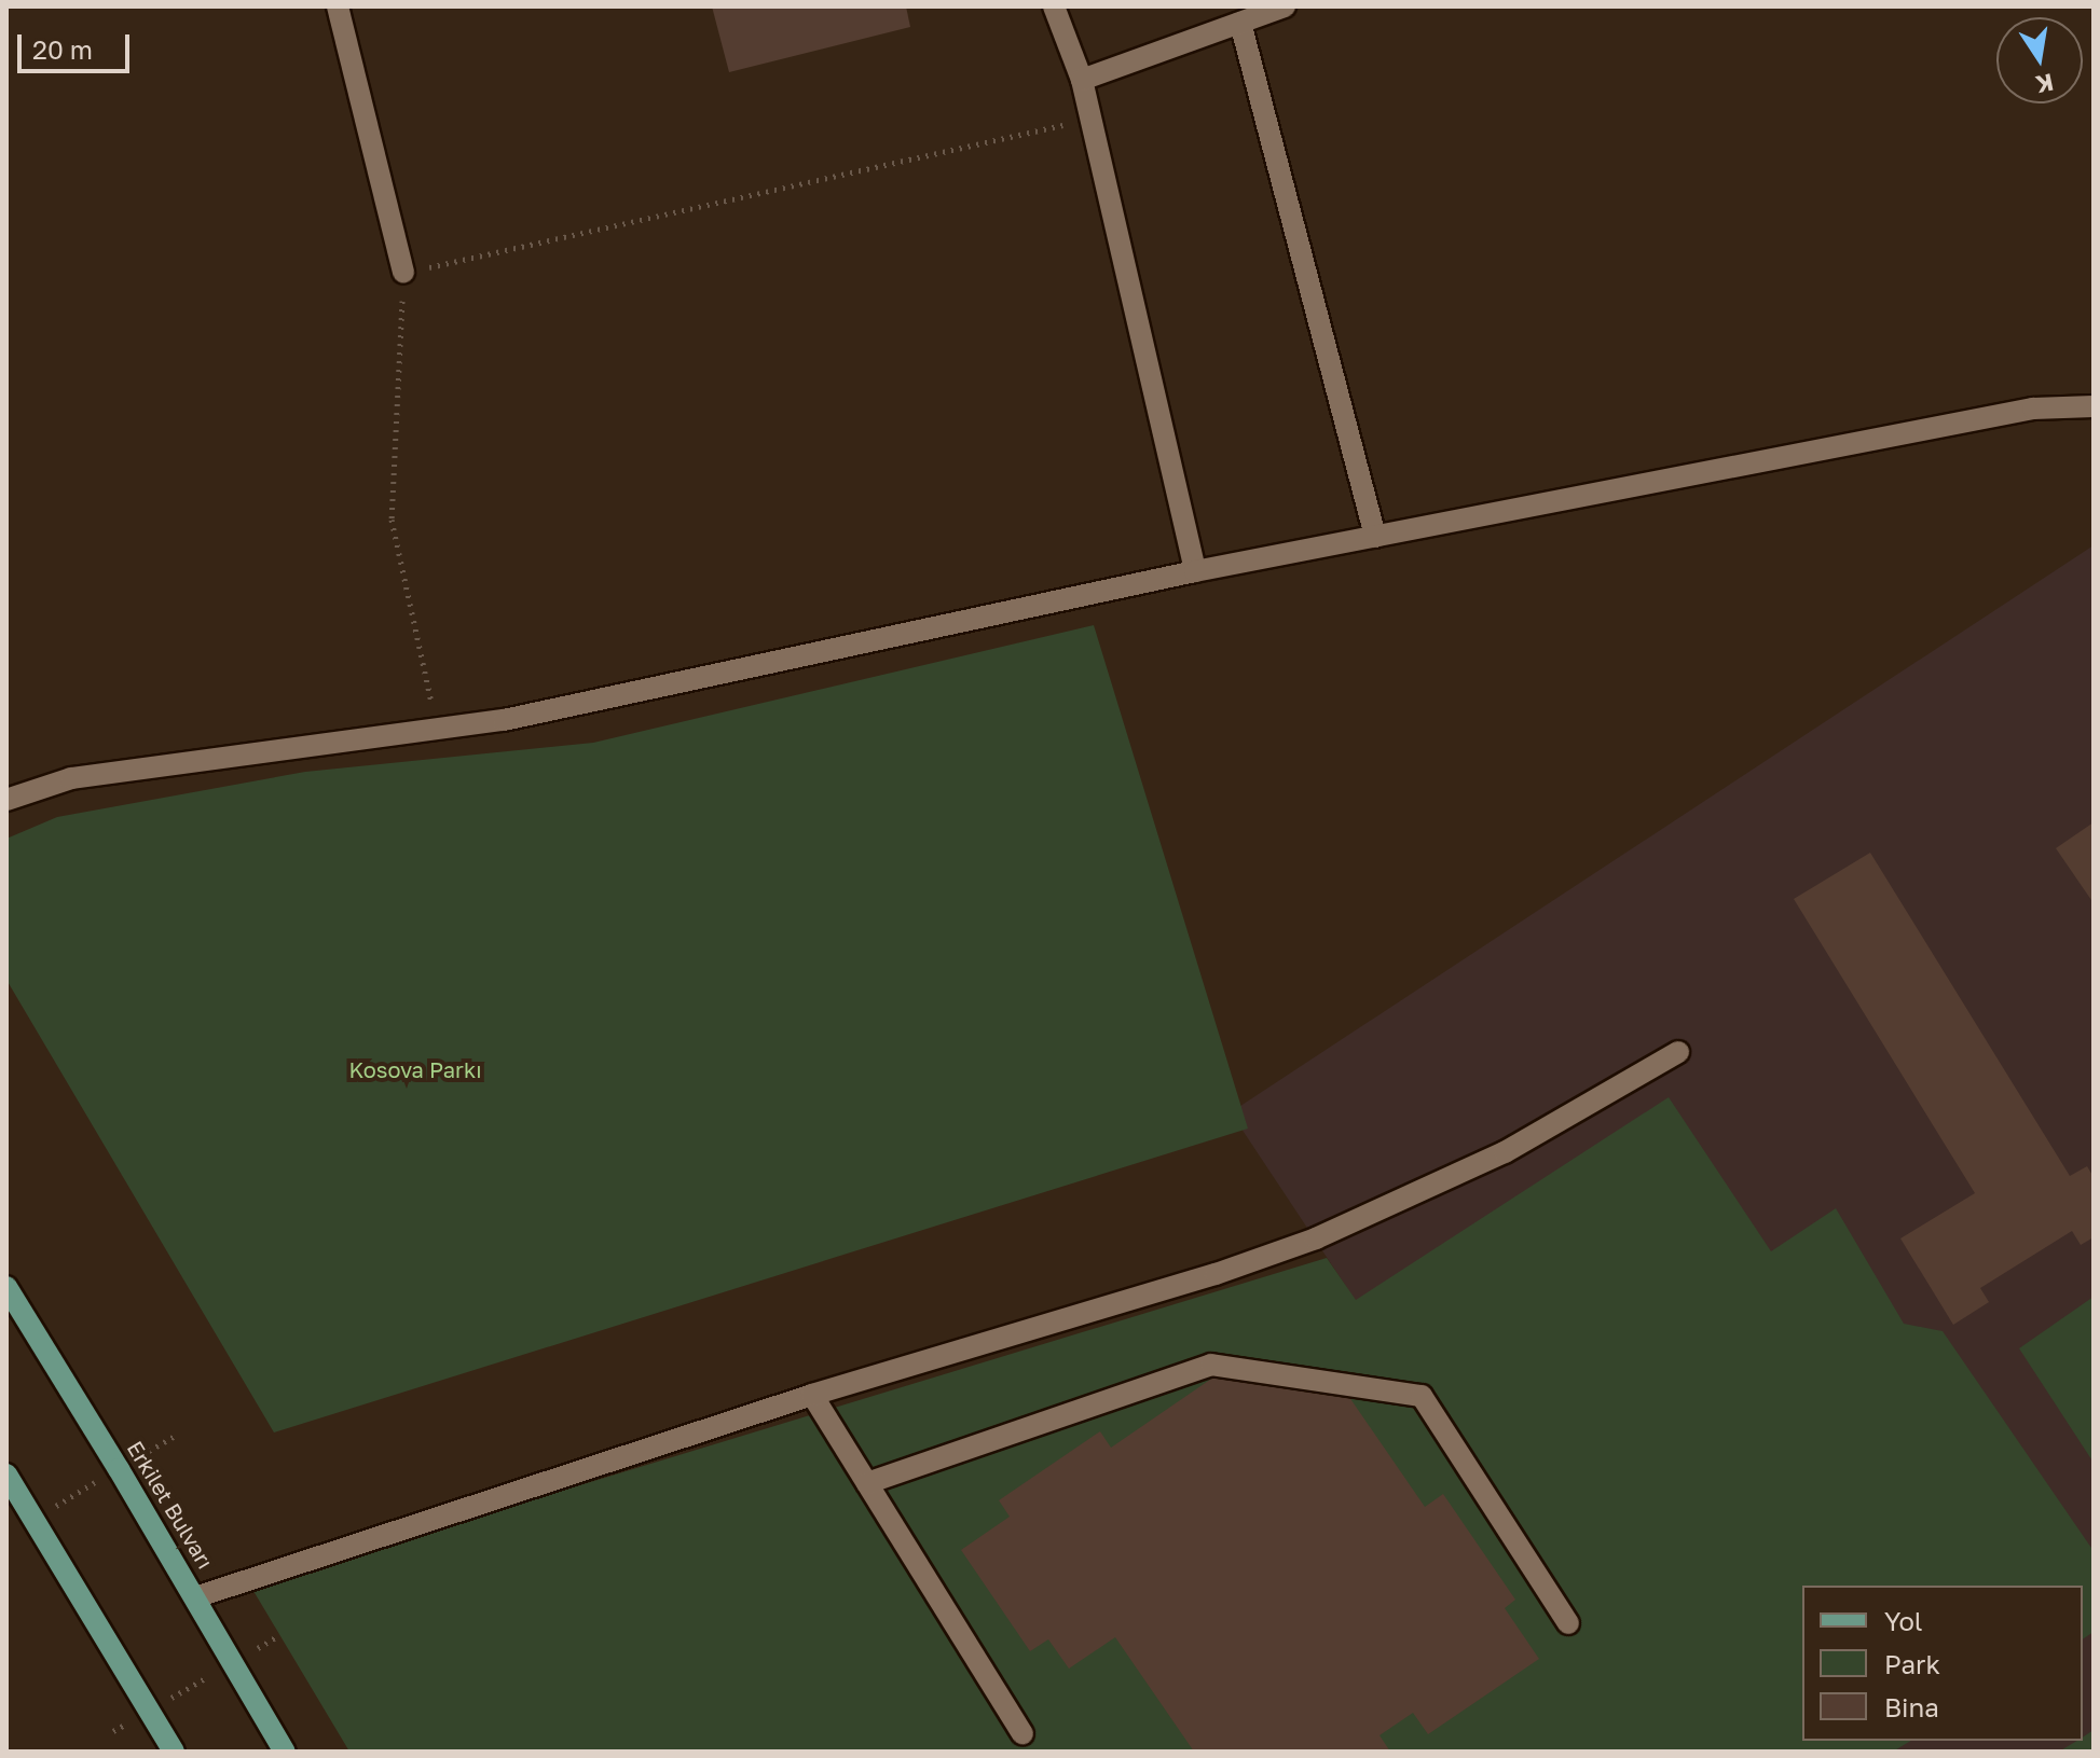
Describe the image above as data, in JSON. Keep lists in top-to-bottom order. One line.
{"streets":{"main road":["Erkilet Bulvarı"]},"parks":["Kosova Parkı"],"legend":["Yol","Park","Bina"],"scale_bar":"20 m","north":"bottom"}
